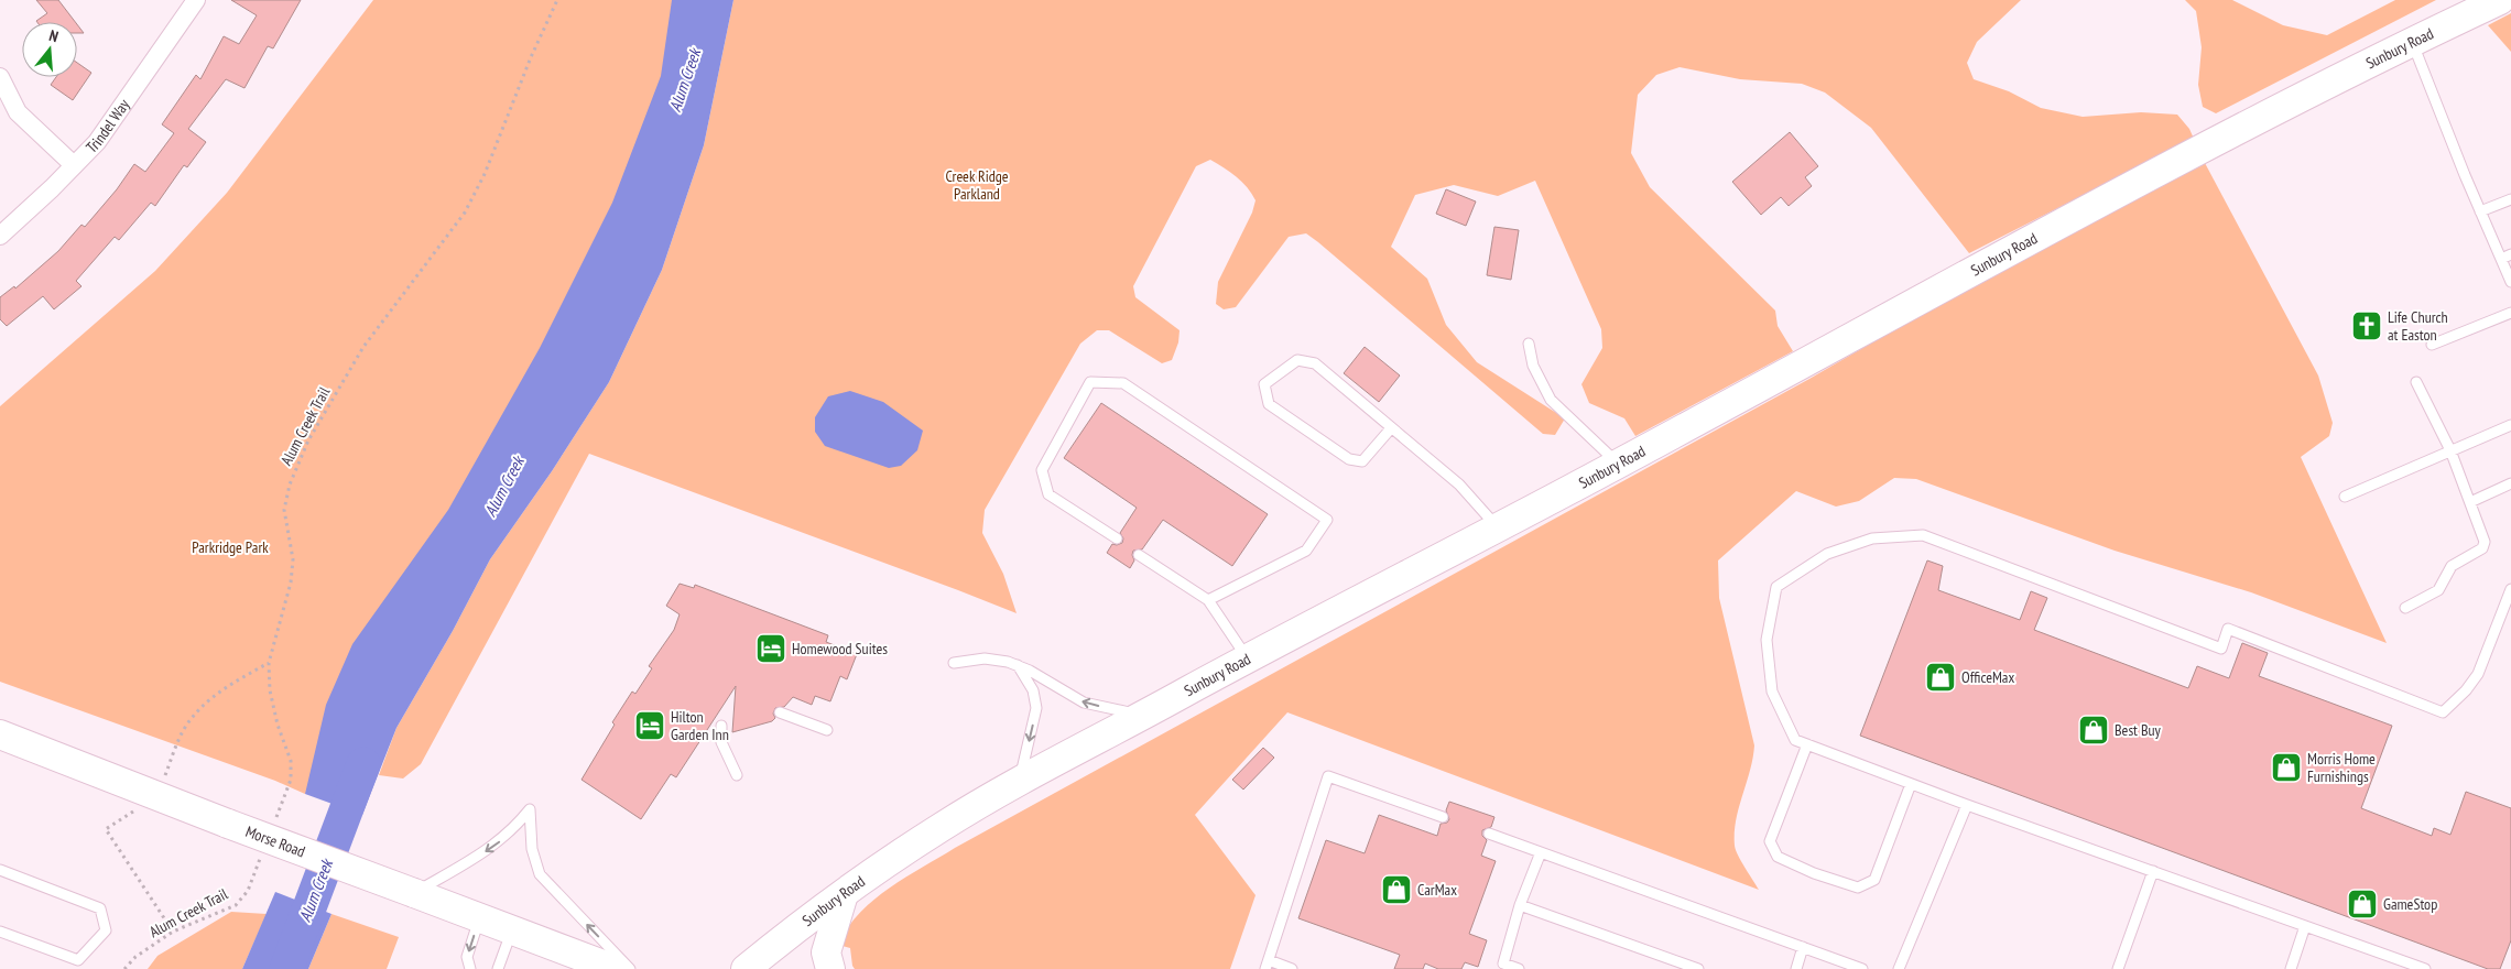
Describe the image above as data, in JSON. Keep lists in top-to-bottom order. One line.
{"streets":{"main road":["Sunbury Road","Morse Road"],"street":["Trindel Way"],"path":["Alum Creek Trail"]},"water":["Alum Creek"],"parks":["Creek Ridge Parkland","Parkridge Park"],"places":{"church":["Life Church at Easton"],"hotel":["Homewood Suites","Hilton Garden Inn"],"shop":["OfficeMax","Best Buy","Morris Home Furnishings","CarMax","GameStop"]},"north":"top"}
